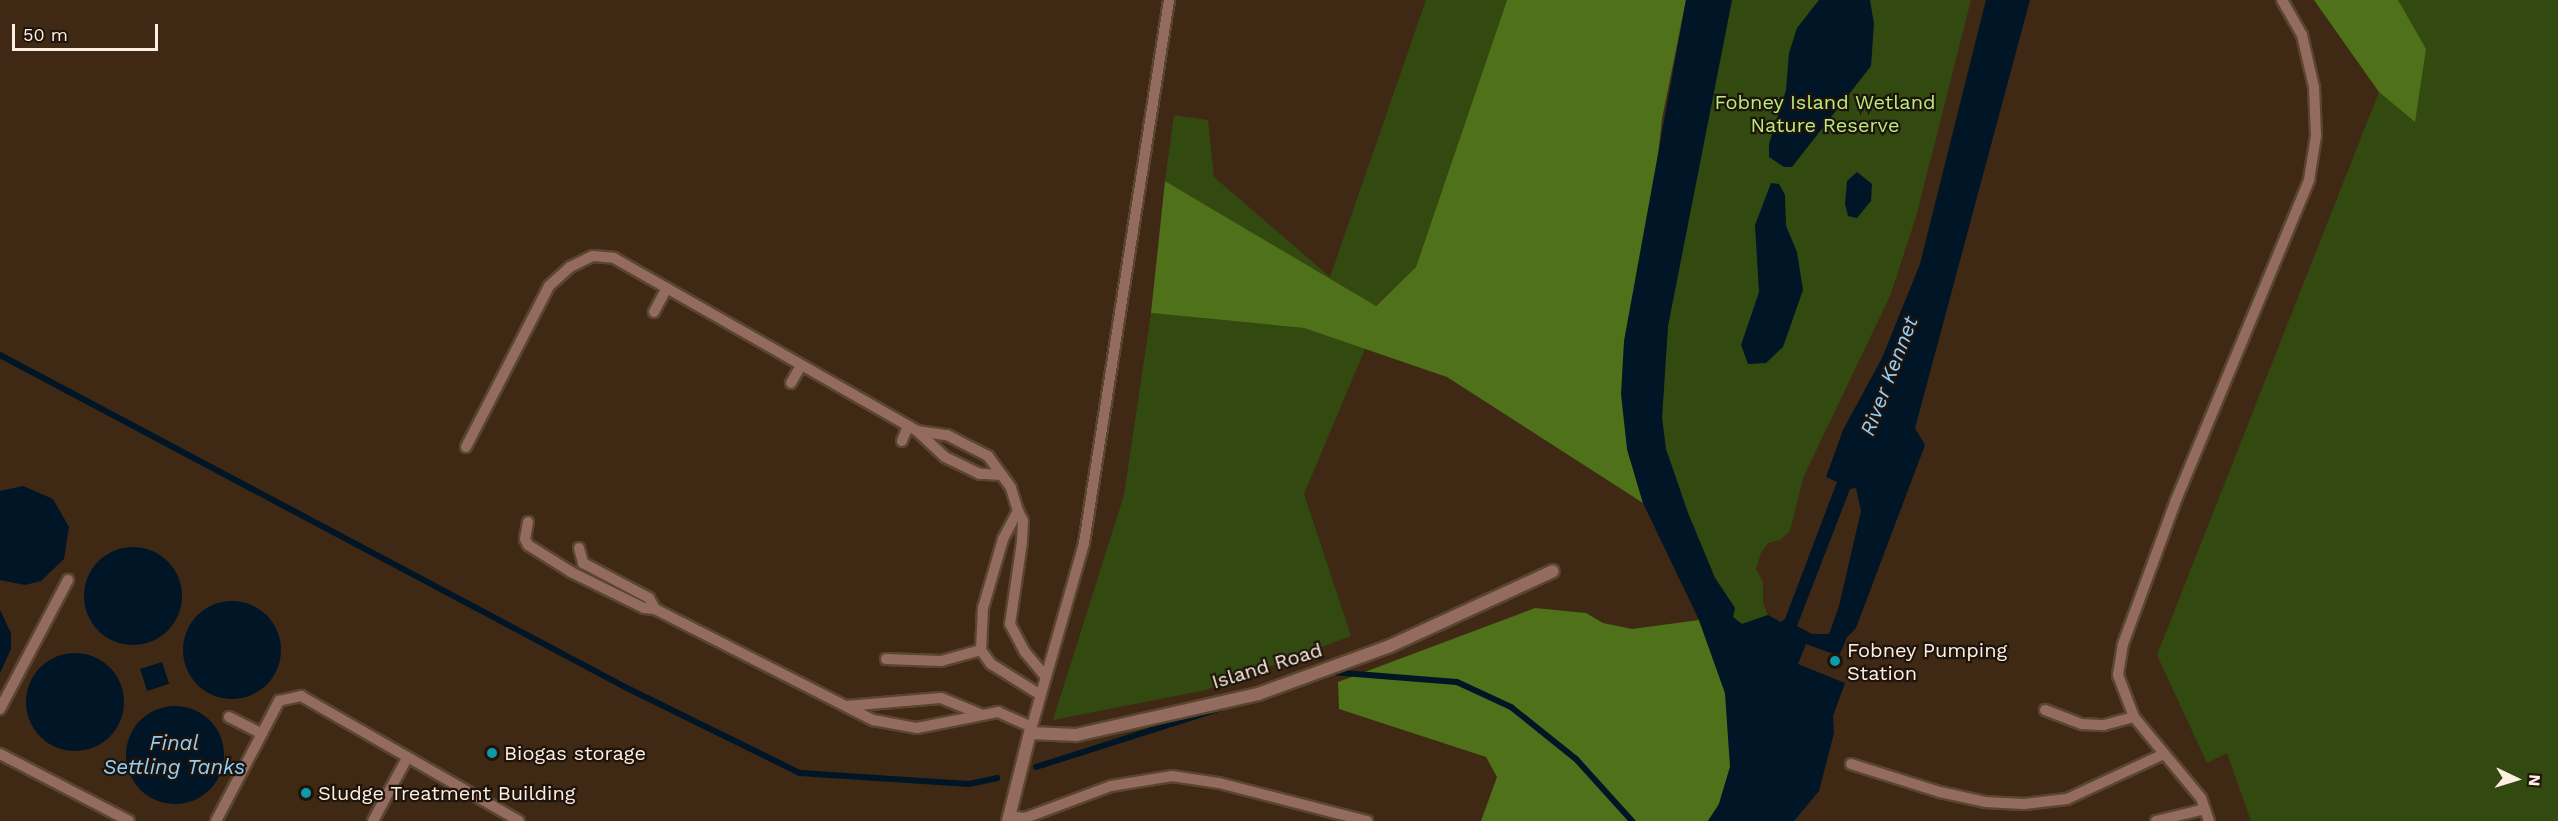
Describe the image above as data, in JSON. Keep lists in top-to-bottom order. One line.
{"streets":{"street":["Island Road"]},"water":["River Kennet","Final Settling Tanks"],"parks":["Fobney Island Wetland Nature Reserve"],"places":["Fobney Pumping Station","Biogas storage","Sludge Treatment Building"],"scale_bar":"50 m","north":"right"}
